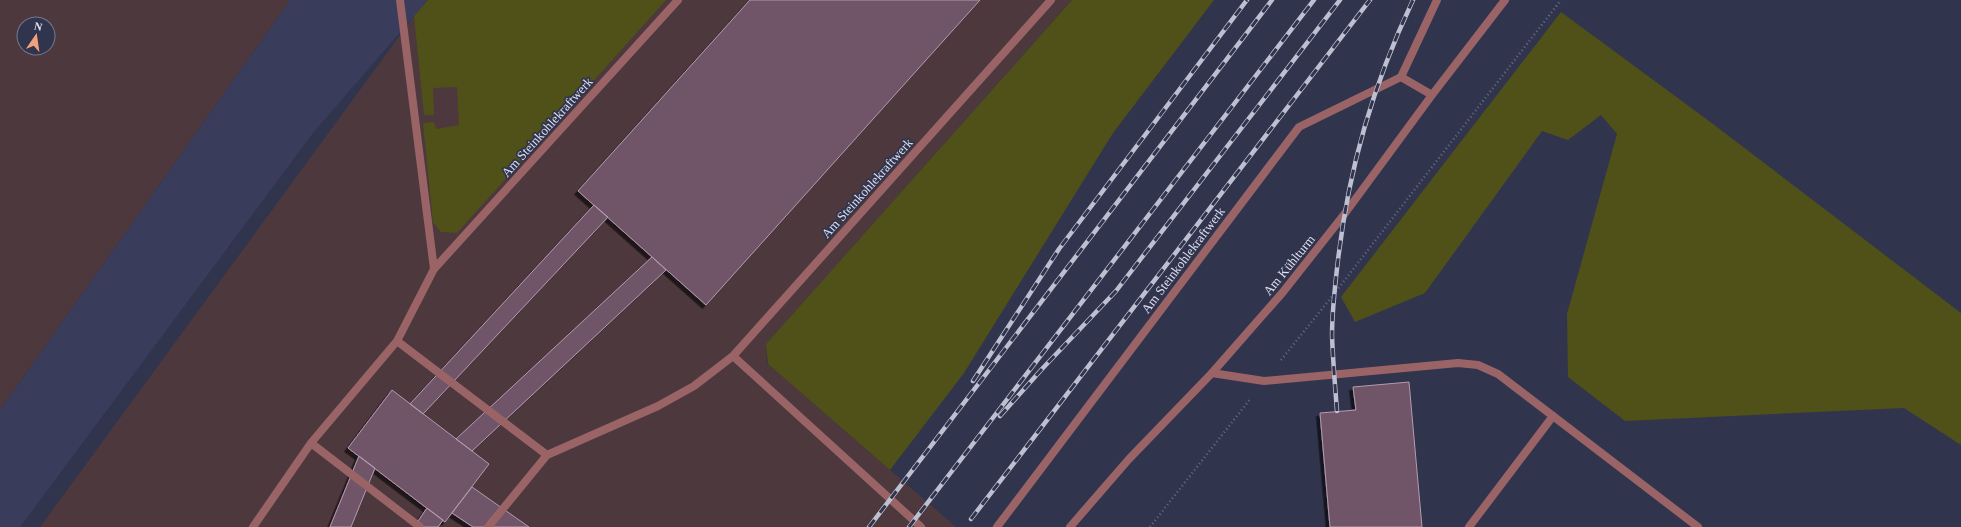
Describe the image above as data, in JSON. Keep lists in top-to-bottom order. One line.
{"streets":{"street":["Am Steinkohlekraftwerk","Am Kühlturm"]},"north":"top"}
